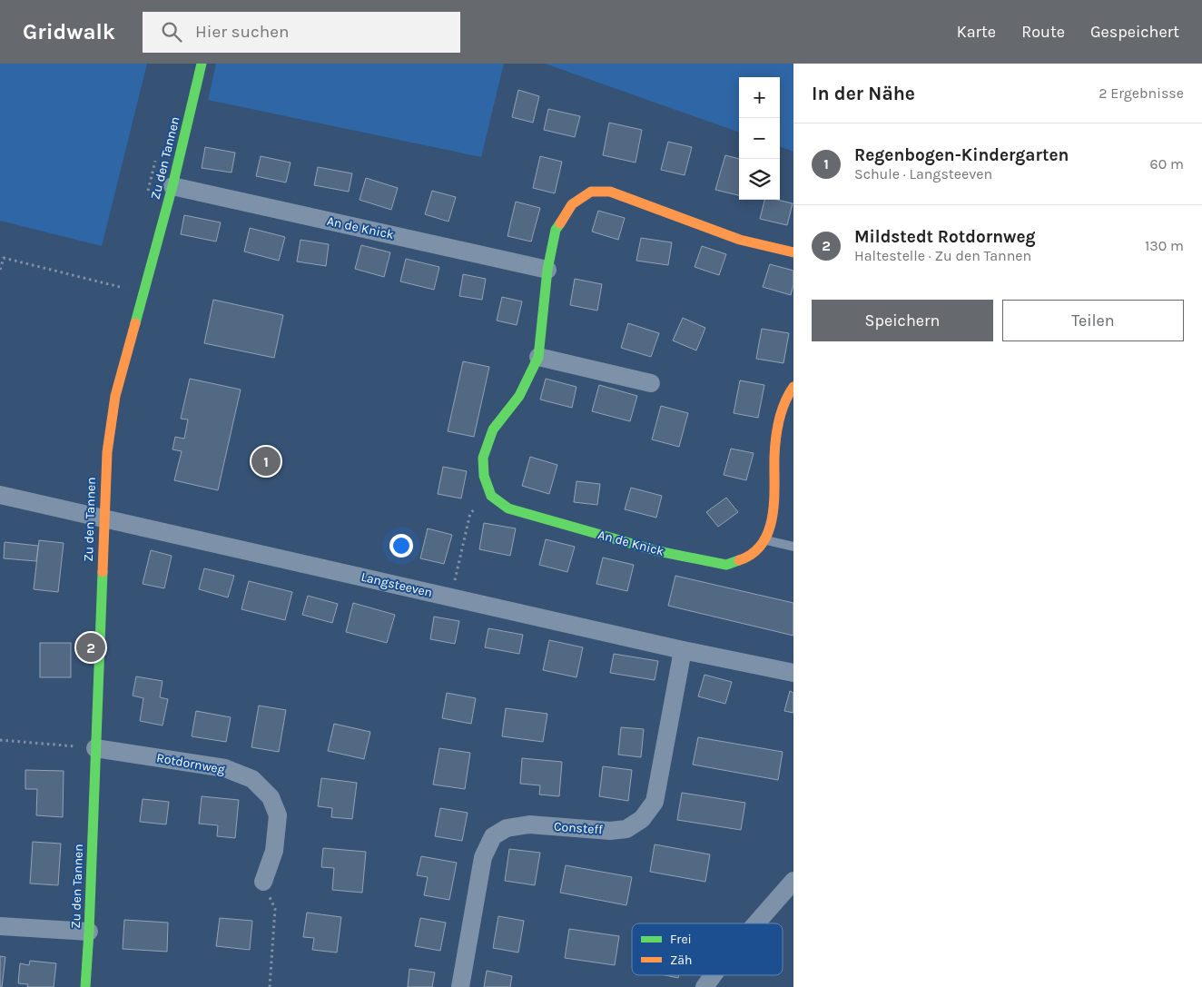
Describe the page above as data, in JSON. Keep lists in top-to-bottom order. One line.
{"streets":{"street":["Zu den Tannen","An de Knick","Langsteeven","Rotdornweg","Consteff"]},"crossings":[["Zu den Tannen","An de Knick"],["Zu den Tannen","Langsteeven"],["Zu den Tannen","Rotdornweg"],["Langsteeven","Consteff"]],"legend":["Frei","Zäh"],"page":{"header":"Gridwalk","search":"Hier suchen","nav":["Karte","Route","Gespeichert"],"heading":["In der Nähe","2 Ergebnisse"],"map_buttons":["+","−"],"list":[{"mark":"1","name":"Regenbogen-Kindergarten","note":"Schule · Langsteeven","value":"60 m"},{"mark":"2","name":"Mildstedt Rotdornweg","note":"Haltestelle · Zu den Tannen","value":"130 m"}],"buttons":["Speichern","Teilen"],"pins":["1","2"]}}
